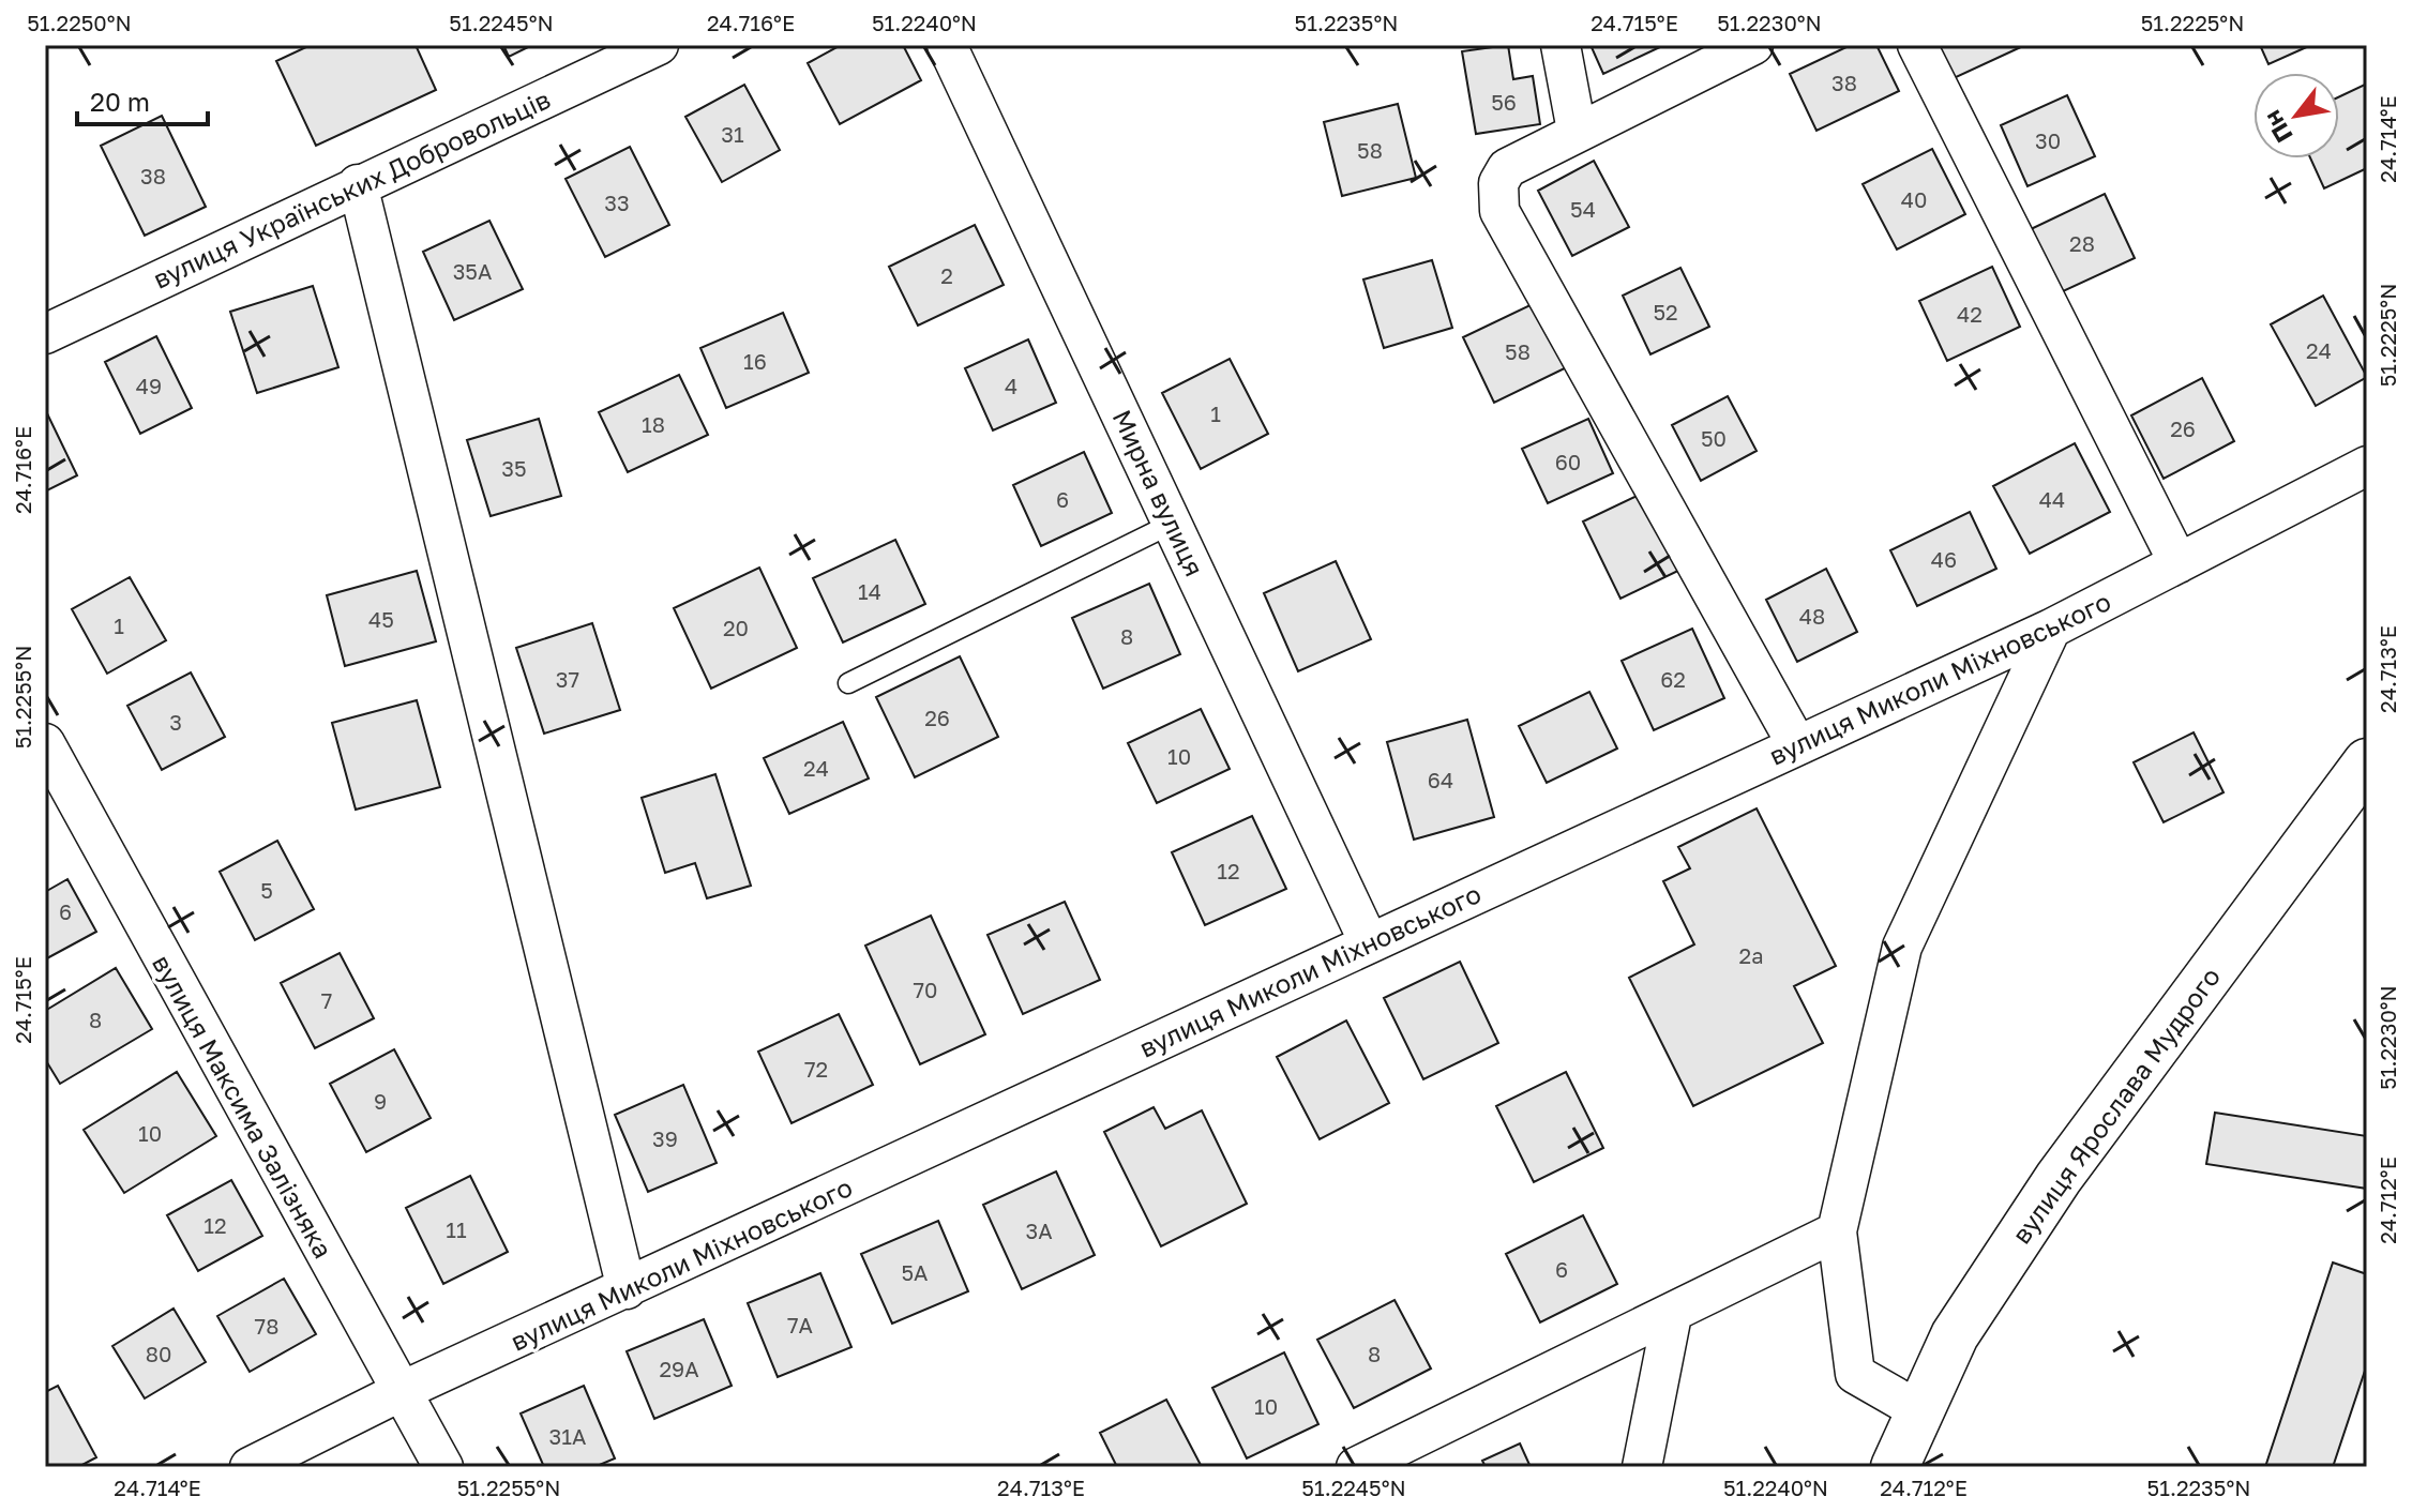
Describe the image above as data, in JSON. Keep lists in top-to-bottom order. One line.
{"streets":{"highway":["вулиця Ярослава Мудрого"],"street":["вулиця Українських Добровольців","Мирна вулиця","вулиця Миколи Міхновського","вулиця Максима Залізняка"]},"crossings":[["Мирна вулиця","вулиця Миколи Міхновського"],["вулиця Миколи Міхновського","вулиця Максима Залізняка"]],"house_numbers":["38","56","31","30","58","38","40","33","54","28","35А","2","52","42","24","58","16","49","4","1","18","26","50","60","35","6","44","46","14","48","45","1","20","8","37","62","26","3","10","24","64","12","5","6","2а","70","7","8","72","9","10","39","12","11","3А","6","5А","7А","78","80","8","29А","10","31А"],"scale_bar":"20 m","north":"bottom left","coordinates":["51.2250°N","51.2245°N","24.716°E","51.2240°N","51.2235°N","24.715°E","51.2230°N","51.2225°N","24.714°E","24.713°E","51.2255°N","24.712°E"]}
